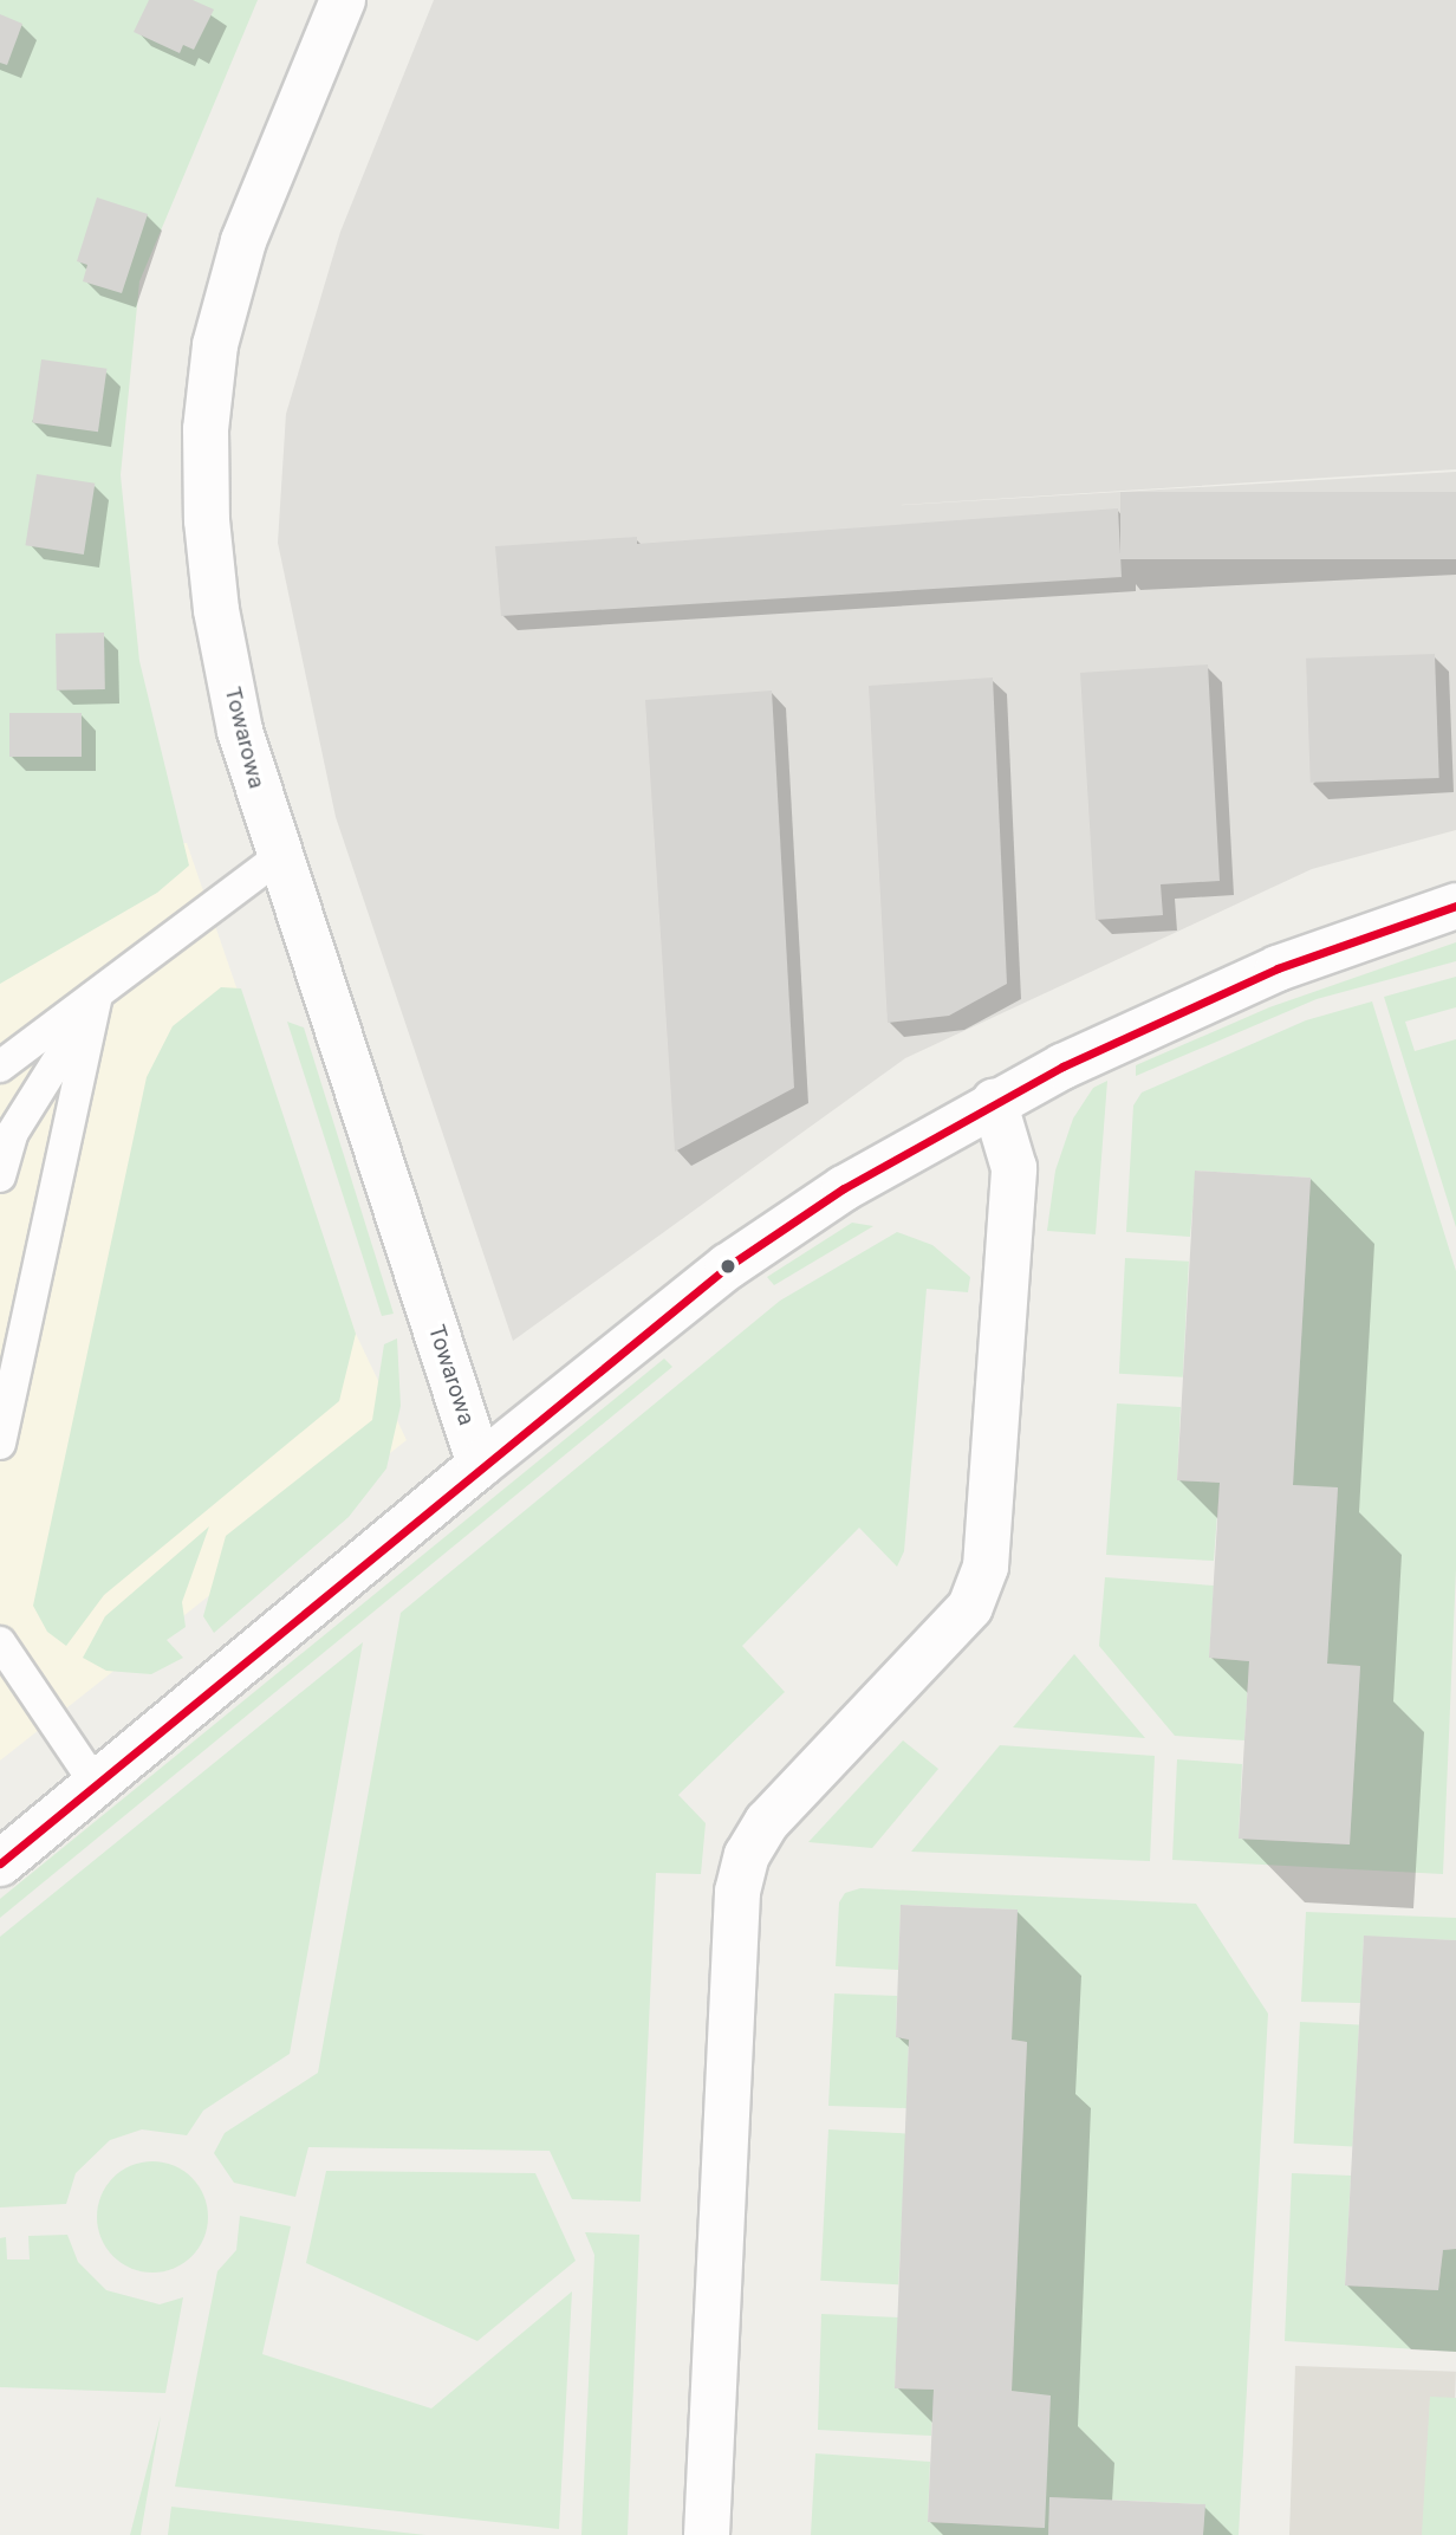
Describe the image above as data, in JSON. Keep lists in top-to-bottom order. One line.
{"streets":{"street":["Towarowa"]}}
